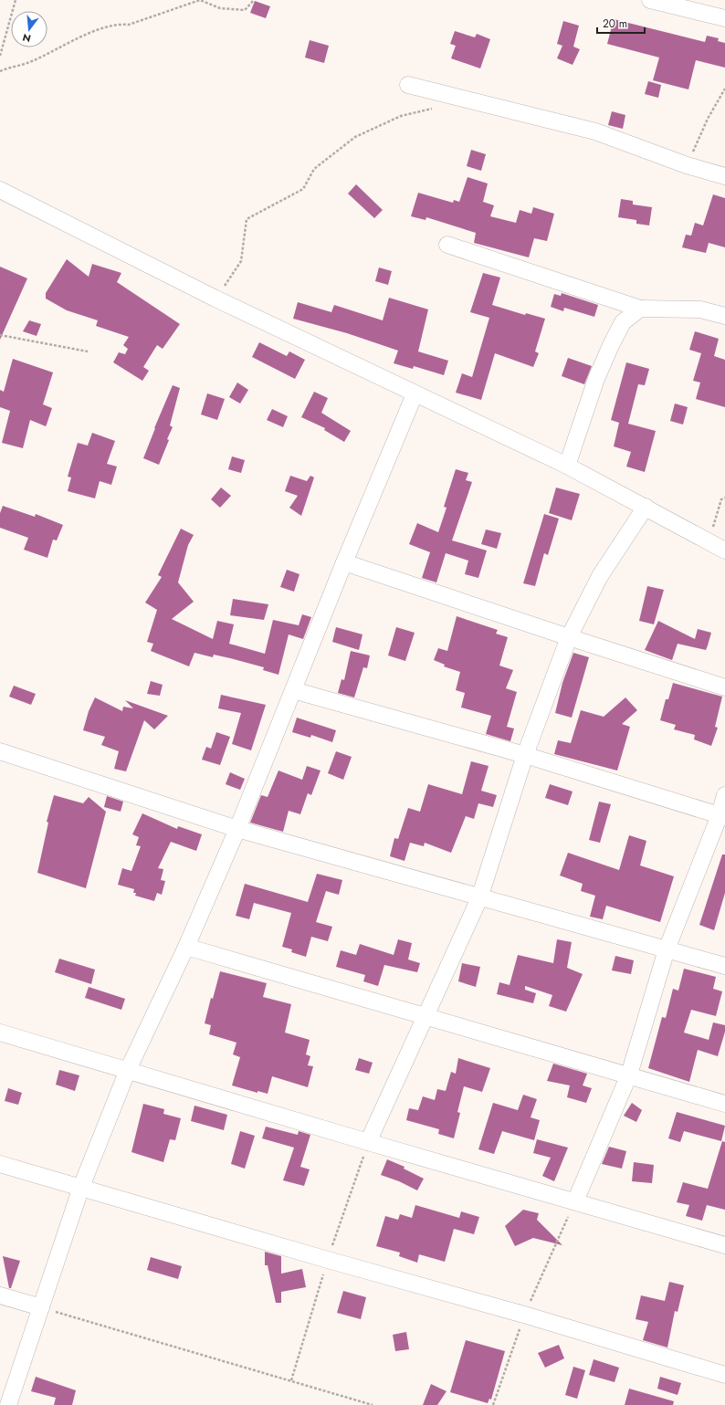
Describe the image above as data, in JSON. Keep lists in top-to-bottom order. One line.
{"scale_bar":"20 m","north":"bottom"}
